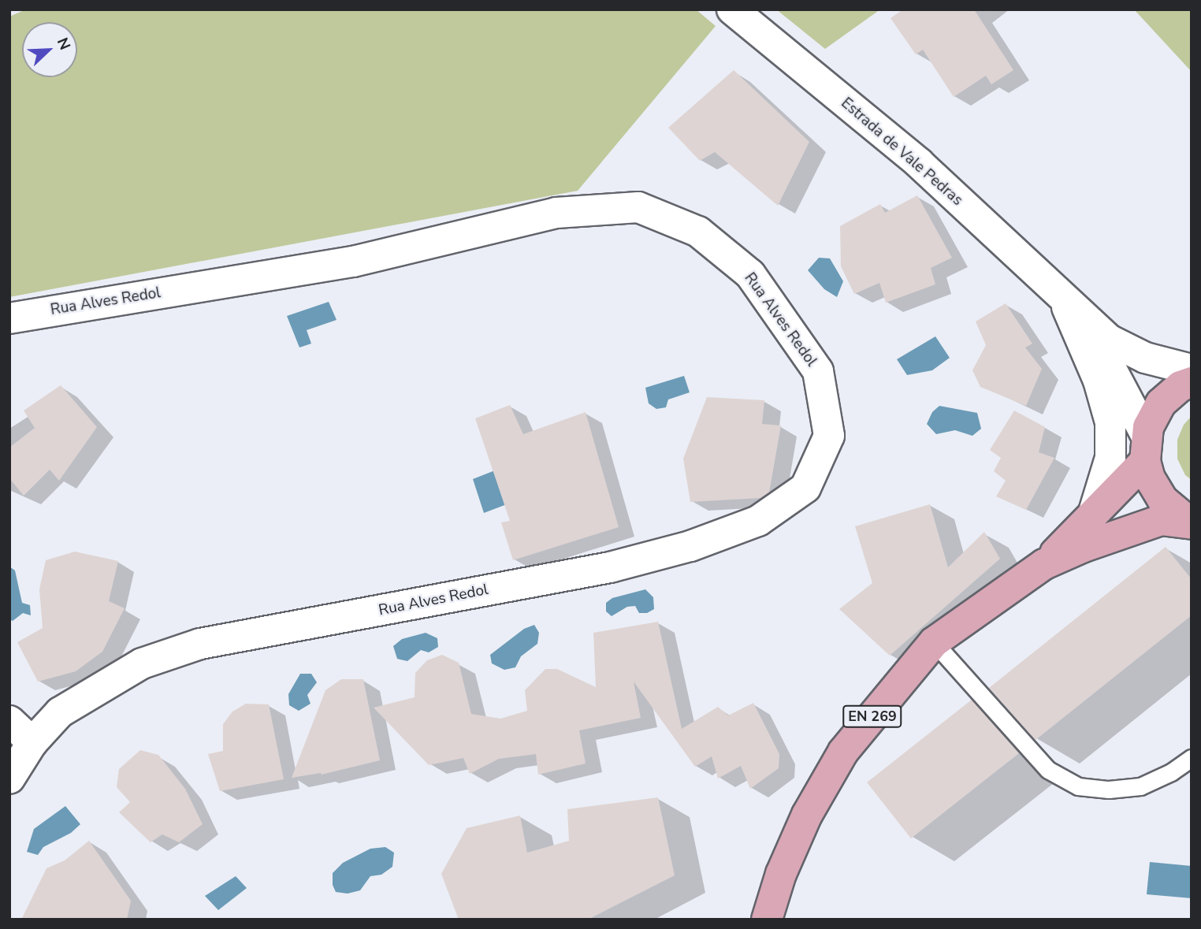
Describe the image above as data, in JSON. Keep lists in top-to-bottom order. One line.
{"streets":{"main road":["EN 269"],"street":["Estrada de Vale Pedras","Rua Alves Redol"]},"crossings":[["Estrada de Vale Pedras","EN 269"]],"north":"top right"}
